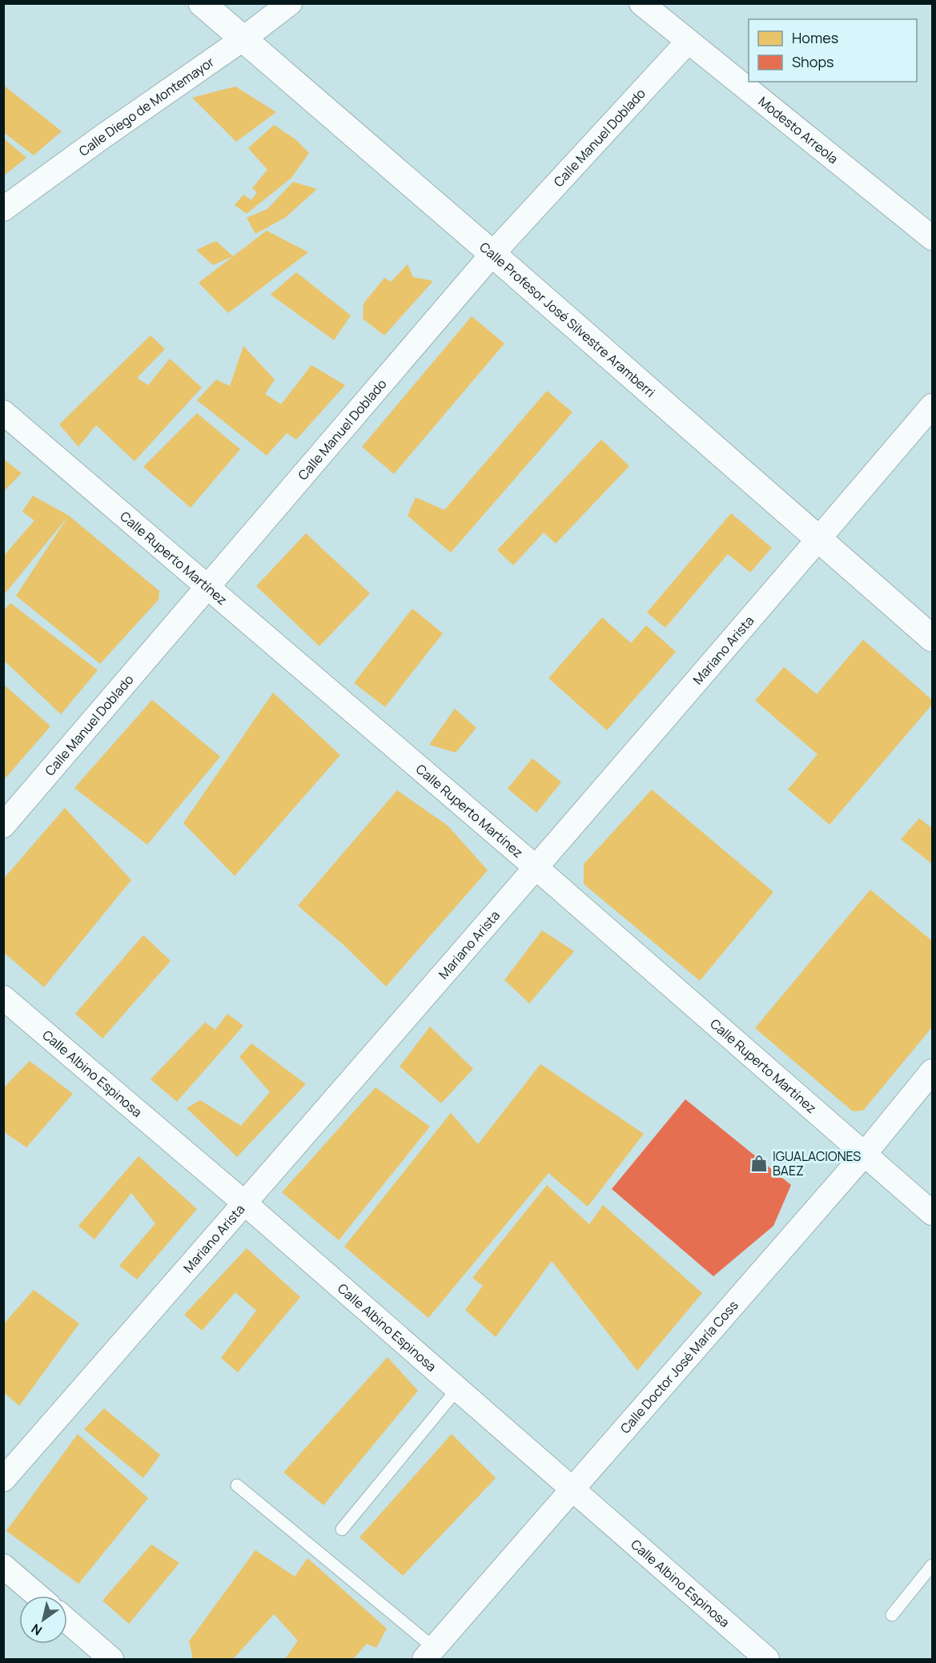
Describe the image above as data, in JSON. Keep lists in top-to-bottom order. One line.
{"streets":{"main road":["Calle Profesor José Silvestre Aramberri"],"street":["Calle Diego de Montemayor","Modesto Arreola","Calle Manuel Doblado","Calle Ruperto Martínez","Mariano Arista","Calle Albino Espinosa","Calle Doctor José María Coss"]},"crossings":[["Calle Diego de Montemayor","Calle Profesor José Silvestre Aramberri"],["Modesto Arreola","Calle Manuel Doblado"],["Calle Manuel Doblado","Calle Profesor José Silvestre Aramberri"],["Calle Manuel Doblado","Calle Ruperto Martínez"],["Calle Profesor José Silvestre Aramberri","Mariano Arista"],["Calle Ruperto Martínez","Mariano Arista"],["Calle Ruperto Martínez","Calle Doctor José María Coss"],["Mariano Arista","Calle Albino Espinosa"],["Calle Albino Espinosa","Calle Doctor José María Coss"]],"places":{"shop":["IGUALACIONES BAEZ"]},"legend":["Homes","Shops"],"north":"bottom left"}
